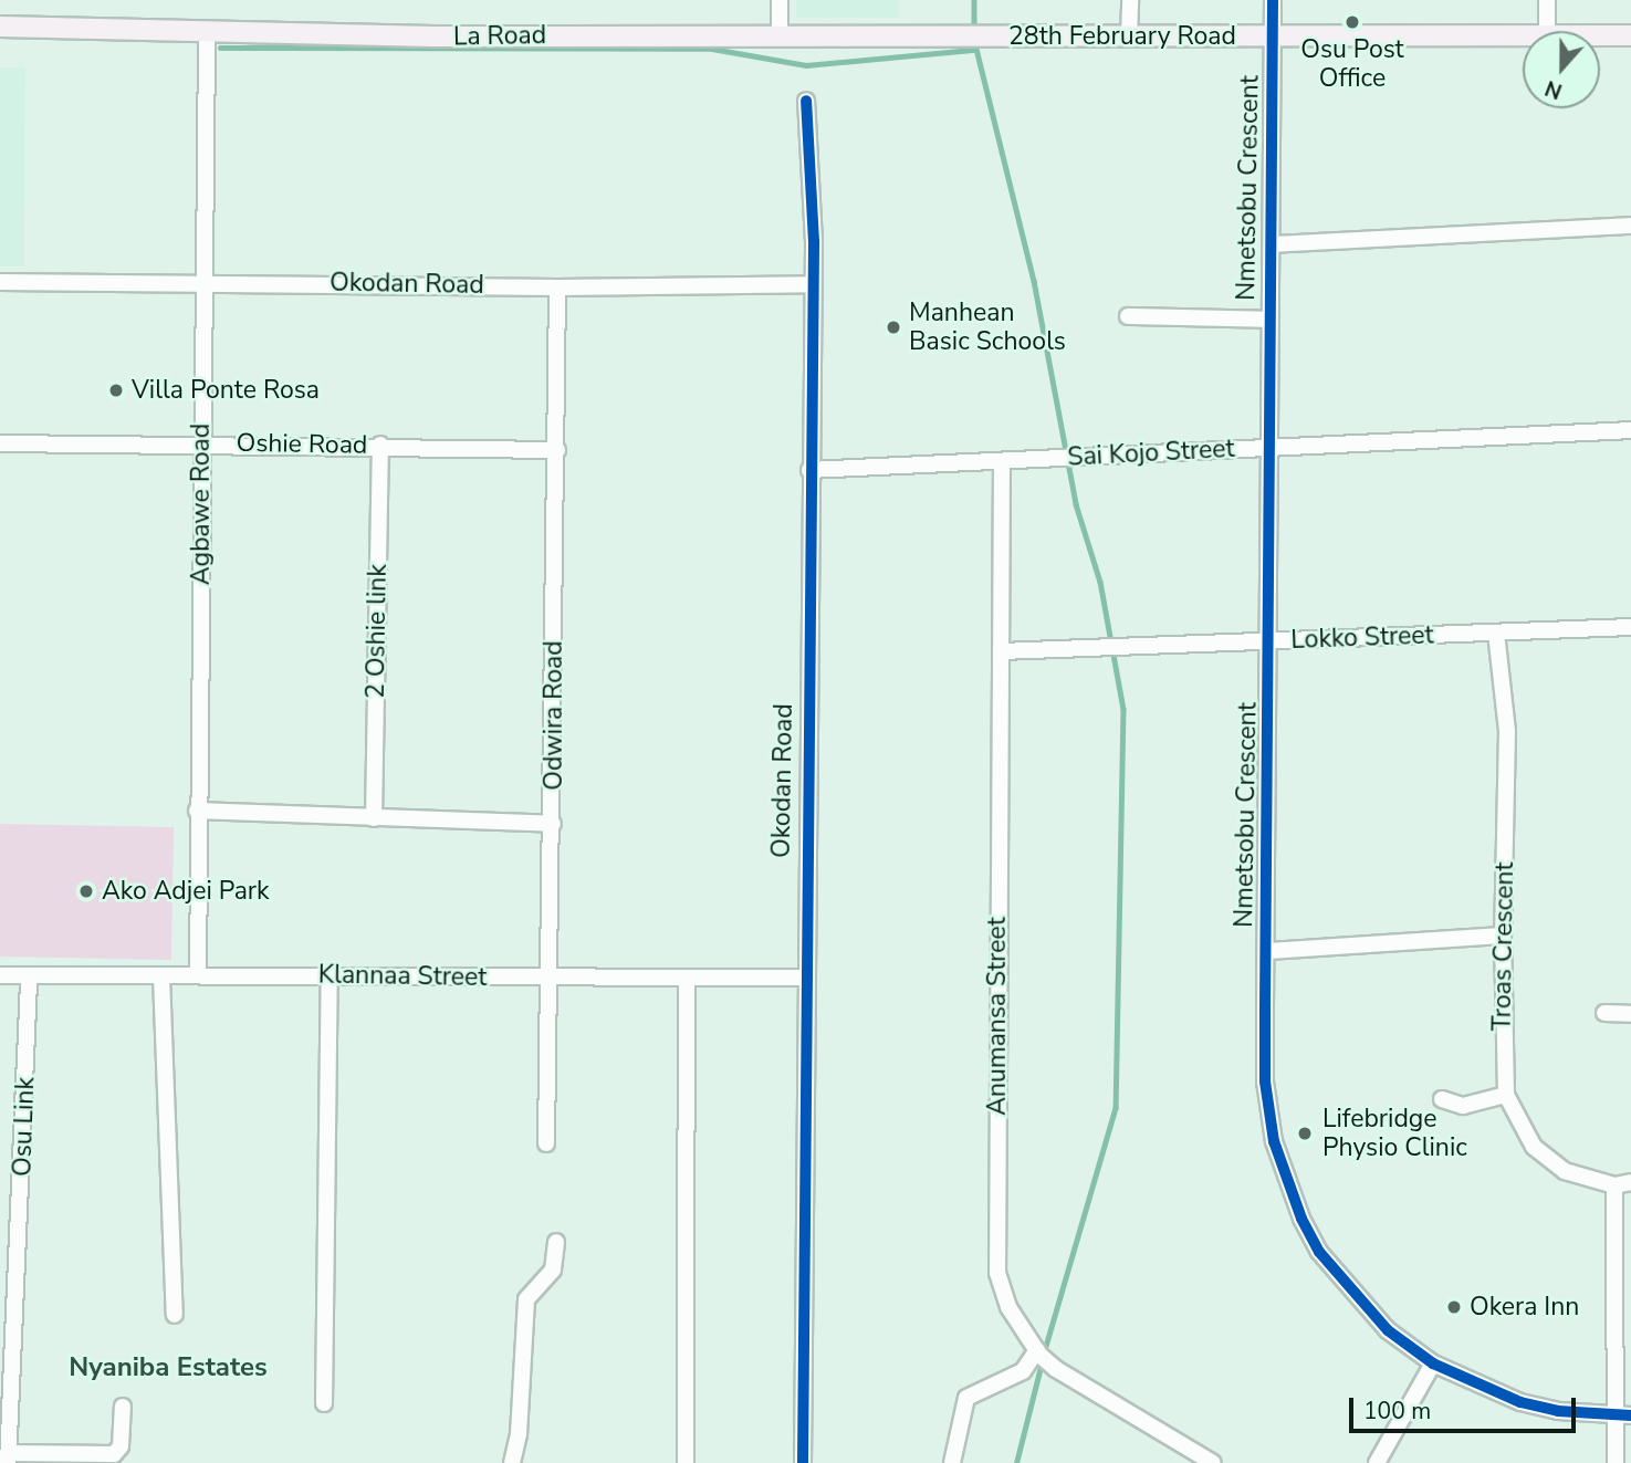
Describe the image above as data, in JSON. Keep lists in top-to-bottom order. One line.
{"streets":{"main road":["La Road","28th February Road"],"street":["Nmetsobu Crescent","Okodan Road","Oshie Road","Sai Kojo Street","Agbawe Road","2 Oshie link","Lokko Street","Odwira Road","Troas Crescent","Klannaa Street","Anumansa Street","Osu Link"]},"crossings":[["La Road","28th February Road"],["La Road","Agbawe Road"],["28th February Road","Nmetsobu Crescent"],["Nmetsobu Crescent","Sai Kojo Street"],["Nmetsobu Crescent","Lokko Street"],["Okodan Road","Sai Kojo Street"],["Okodan Road","Agbawe Road"],["Okodan Road","Odwira Road"],["Okodan Road","Klannaa Street"],["Oshie Road","Agbawe Road"],["Oshie Road","2 Oshie link"],["Oshie Road","Odwira Road"],["Sai Kojo Street","Anumansa Street"],["Agbawe Road","Klannaa Street"],["Lokko Street","Troas Crescent"],["Lokko Street","Anumansa Street"],["Odwira Road","Klannaa Street"],["Klannaa Street","Osu Link"]],"districts":["Nyaniba Estates"],"places":["Osu Post Office","Manhean Basic Schools","Villa Ponte Rosa","Ako Adjei Park","Lifebridge Physio Clinic","Okera Inn"],"scale_bar":"100 m","north":"bottom"}
